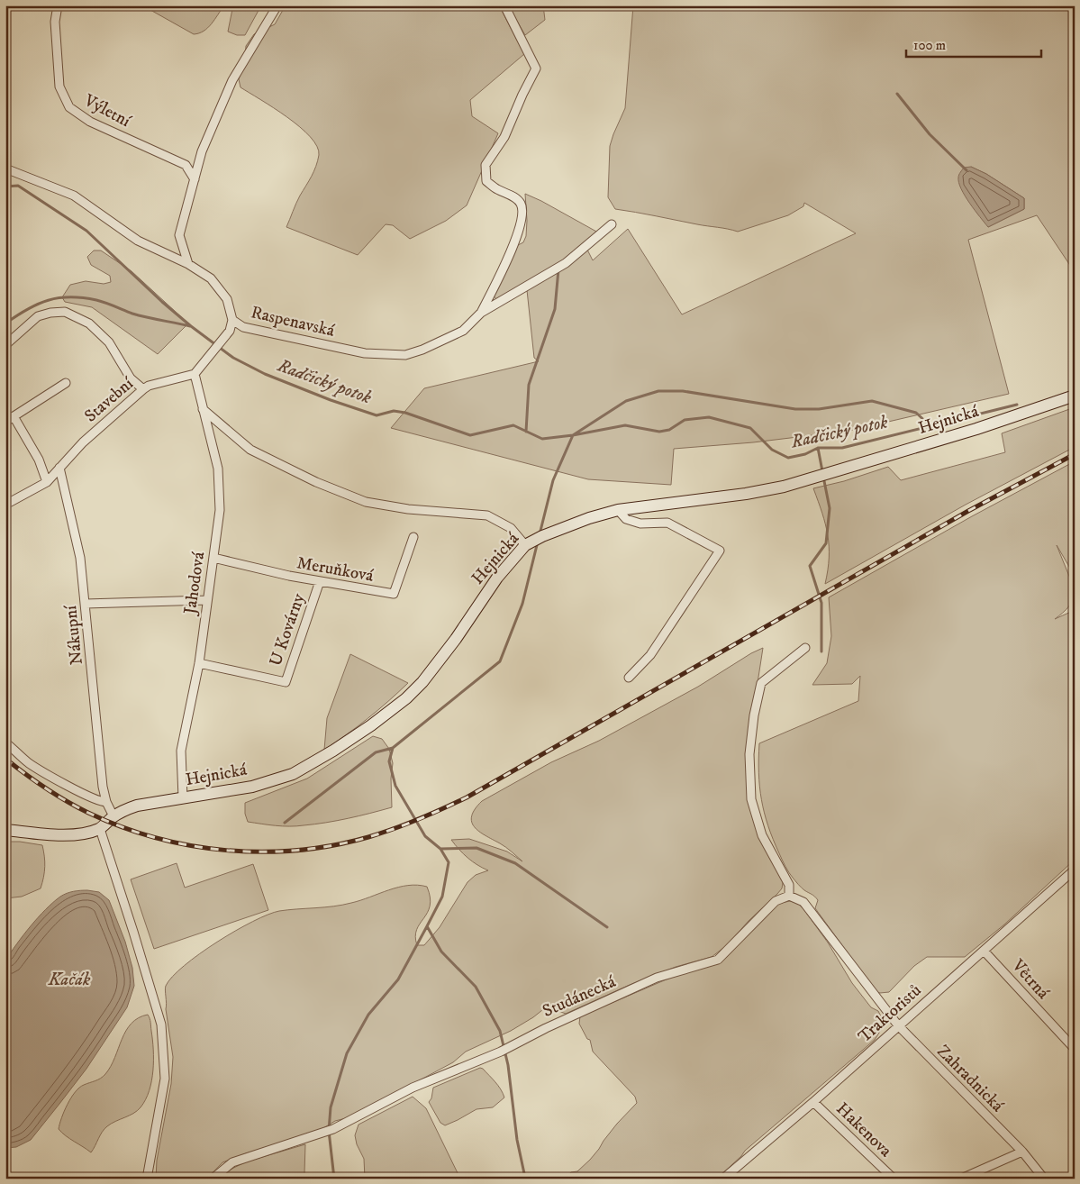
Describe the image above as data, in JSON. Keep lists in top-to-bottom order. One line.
{"streets":{"main road":["Hejnická"],"street":["Výletní","Raspenavská","Stavební","Meruňková","Jahodová","U Kovárny","Nákupní","Větrná","Studánecká","Traktoristů","Zahradnická","Hakenova"]},"crossings":[["Stavební","Jahodová"],["Stavební","Nákupní"],["Hejnická","Jahodová"],["Hejnická","Nákupní"],["Meruňková","Jahodová"],["Meruňková","U Kovárny"],["Jahodová","U Kovárny"],["Větrná","Traktoristů"],["Traktoristů","Zahradnická"],["Traktoristů","Hakenova"]],"water":["Radčický potok","Kačák"],"scale_bar":"100 m"}
